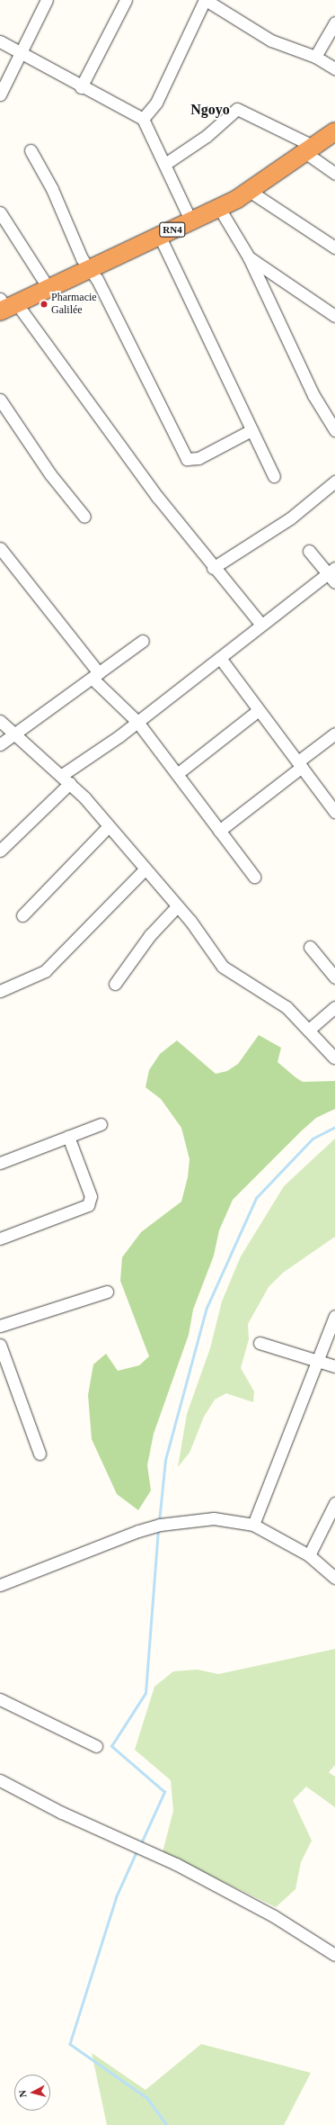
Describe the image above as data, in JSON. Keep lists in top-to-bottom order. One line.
{"streets":{"highway":["RN4"]},"districts":["Ngoyo"],"places":["Pharmacie Galilée"],"north":"left"}
